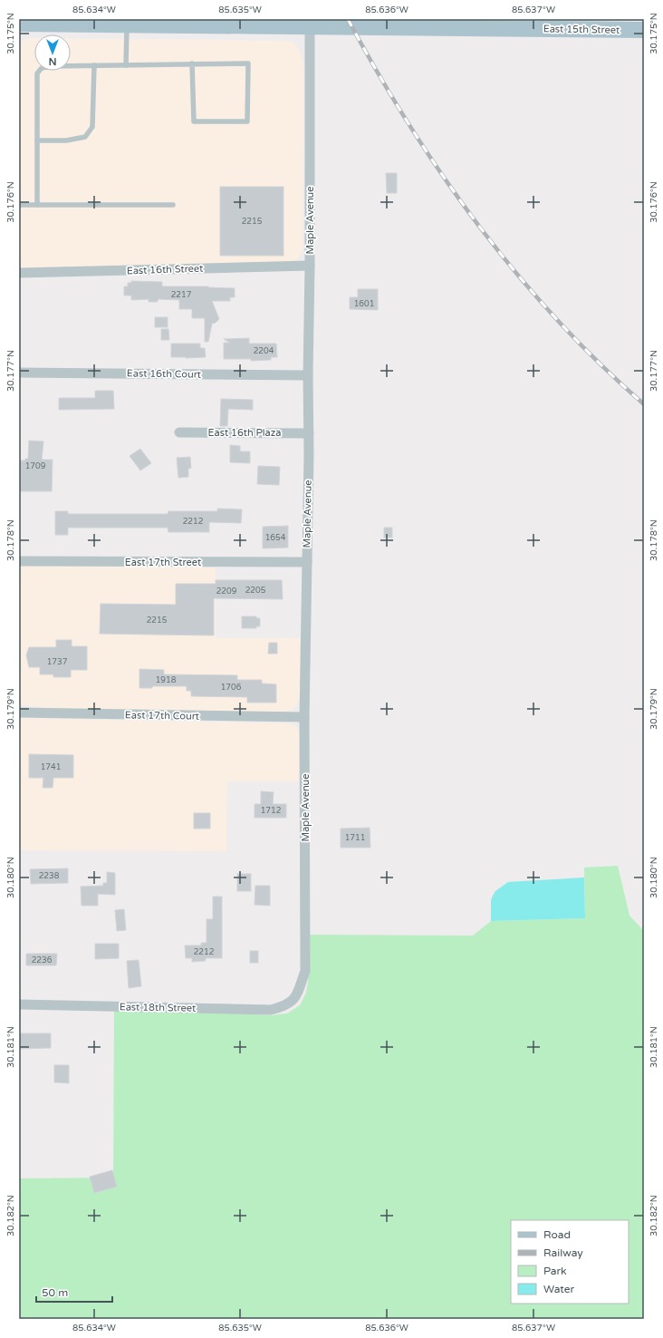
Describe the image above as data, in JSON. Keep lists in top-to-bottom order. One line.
{"streets":{"main road":["East 15th Street"],"street":["Maple Avenue","East 16th Street","East 16th Court","East 16th Plaza","East 17th Street","East 17th Court","East 18th Street"]},"crossings":[["East 15th Street","Maple Avenue"],["Maple Avenue","East 16th Street"],["Maple Avenue","East 16th Court"],["Maple Avenue","East 16th Plaza"],["Maple Avenue","East 17th Street"],["Maple Avenue","East 17th Court"],["Maple Avenue","East 18th Street"]],"house_numbers":["2215","2217","1601","2204","1709","2212","1654","2205","2209","2215","1737","1918","1706","1741","1712","1711","2238","2212","2236"],"legend":["Road","Railway","Park","Water"],"scale_bar":"50 m","north":"bottom","coordinates":["85.634°W","85.635°W","85.636°W","85.637°W","30.175°N","30.176°N","30.177°N","30.178°N","30.179°N","30.180°N","30.181°N","30.182°N"]}
